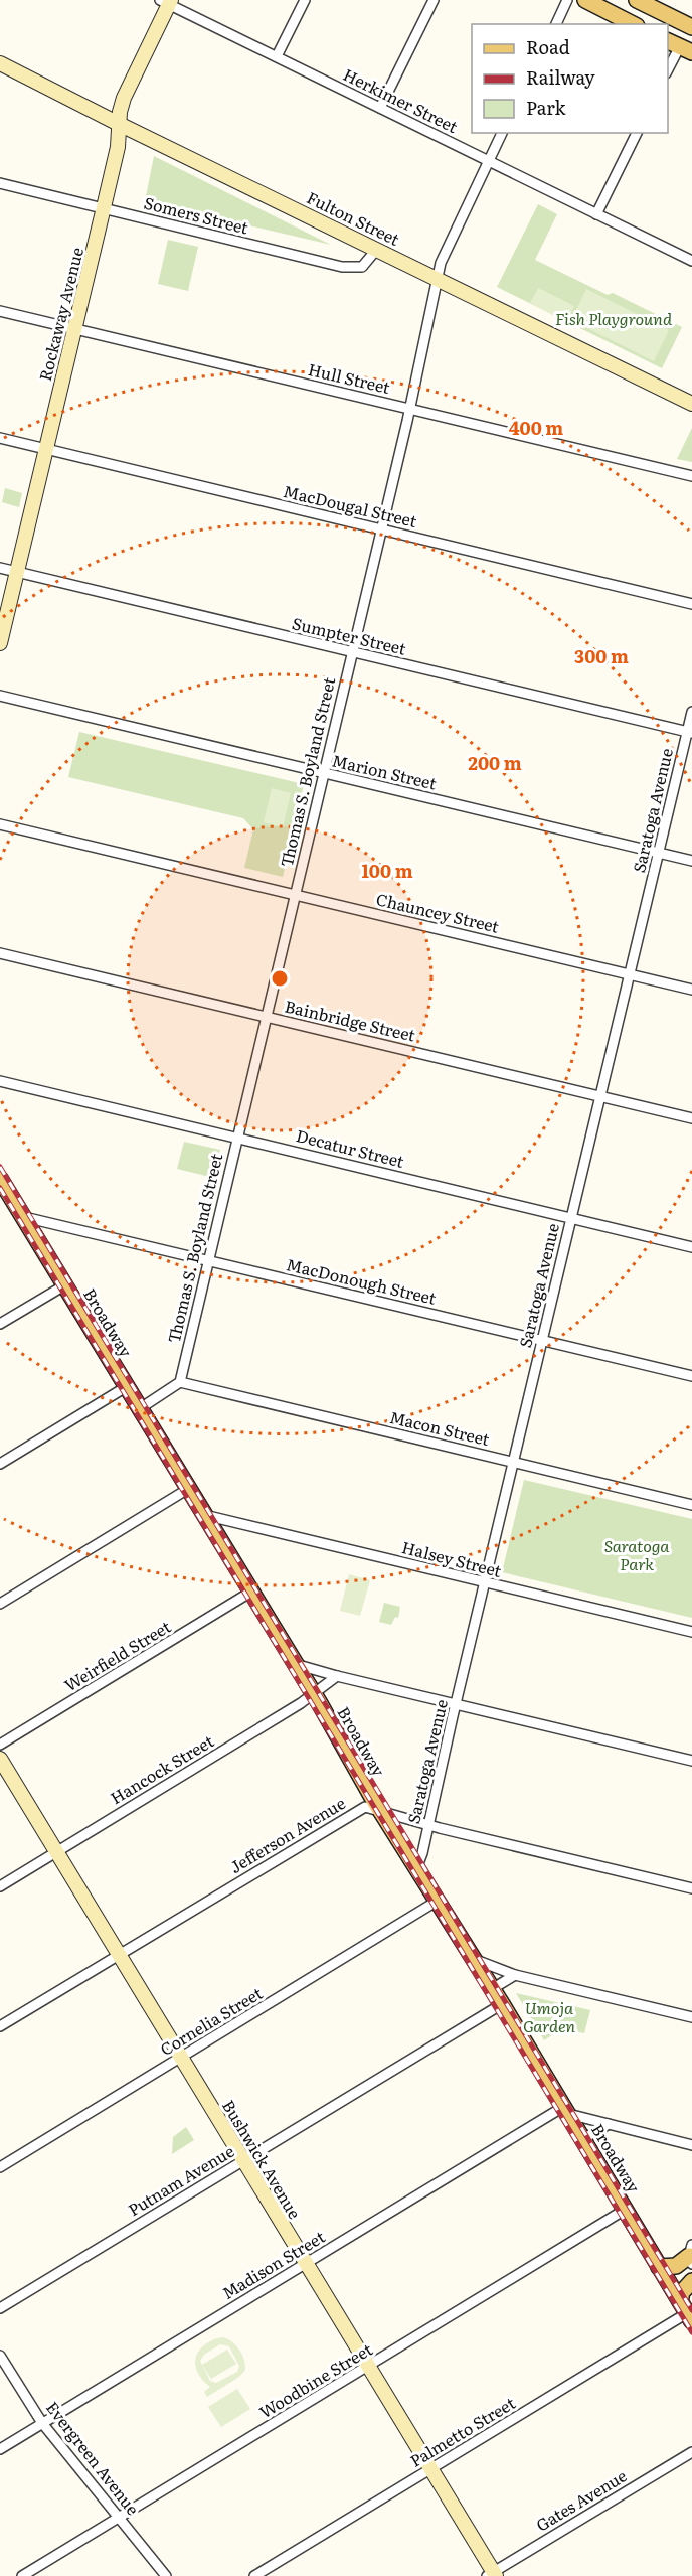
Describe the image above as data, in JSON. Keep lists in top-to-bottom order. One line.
{"streets":{"main road":["Fulton Street","Rockaway Avenue","Broadway","Bushwick Avenue"],"street":["Herkimer Street","Somers Street","Hull Street","MacDougal Street","Sumpter Street","Thomas S. Boyland Street","Marion Street","Saratoga Avenue","Chauncey Street","Bainbridge Street","Decatur Street","MacDonough Street","Macon Street","Halsey Street","Weirfield Street","Hancock Street","Jefferson Avenue","Cornelia Street","Putnam Avenue","Madison Street","Woodbine Street","Palmetto Street","Evergreen Avenue","Gates Avenue"]},"crossings":[["Herkimer Street","Rockaway Avenue"],["Herkimer Street","Thomas S. Boyland Street"],["Somers Street","Fulton Street"],["Somers Street","Rockaway Avenue"],["Fulton Street","Rockaway Avenue"],["Fulton Street","Thomas S. Boyland Street"],["Rockaway Avenue","Hull Street"],["Rockaway Avenue","MacDougal Street"],["Rockaway Avenue","Sumpter Street"],["Hull Street","Thomas S. Boyland Street"],["MacDougal Street","Thomas S. Boyland Street"],["Sumpter Street","Thomas S. Boyland Street"],["Sumpter Street","Saratoga Avenue"],["Thomas S. Boyland Street","Marion Street"],["Thomas S. Boyland Street","Chauncey Street"],["Thomas S. Boyland Street","Bainbridge Street"],["Thomas S. Boyland Street","Decatur Street"],["Thomas S. Boyland Street","MacDonough Street"],["Thomas S. Boyland Street","Macon Street"],["Marion Street","Saratoga Avenue"],["Saratoga Avenue","Chauncey Street"],["Saratoga Avenue","Bainbridge Street"],["Saratoga Avenue","Decatur Street"],["Saratoga Avenue","MacDonough Street"],["Saratoga Avenue","Broadway"],["Saratoga Avenue","Macon Street"],["Saratoga Avenue","Halsey Street"],["Saratoga Avenue","Jefferson Avenue"],["MacDonough Street","Broadway"],["Broadway","Halsey Street"],["Broadway","Weirfield Street"],["Broadway","Hancock Street"],["Broadway","Jefferson Avenue"],["Broadway","Cornelia Street"],["Broadway","Putnam Avenue"],["Broadway","Madison Street"],["Broadway","Woodbine Street"],["Broadway","Palmetto Street"],["Hancock Street","Bushwick Avenue"],["Jefferson Avenue","Bushwick Avenue"],["Cornelia Street","Bushwick Avenue"],["Bushwick Avenue","Putnam Avenue"],["Bushwick Avenue","Madison Street"],["Bushwick Avenue","Woodbine Street"],["Bushwick Avenue","Palmetto Street"],["Bushwick Avenue","Gates Avenue"],["Madison Street","Evergreen Avenue"],["Woodbine Street","Evergreen Avenue"]],"parks":["Fish Playground","Saratoga Park","Umoja Garden"],"legend":["Road","Railway","Park"],"rings":["400 m","300 m","200 m","100 m"]}
